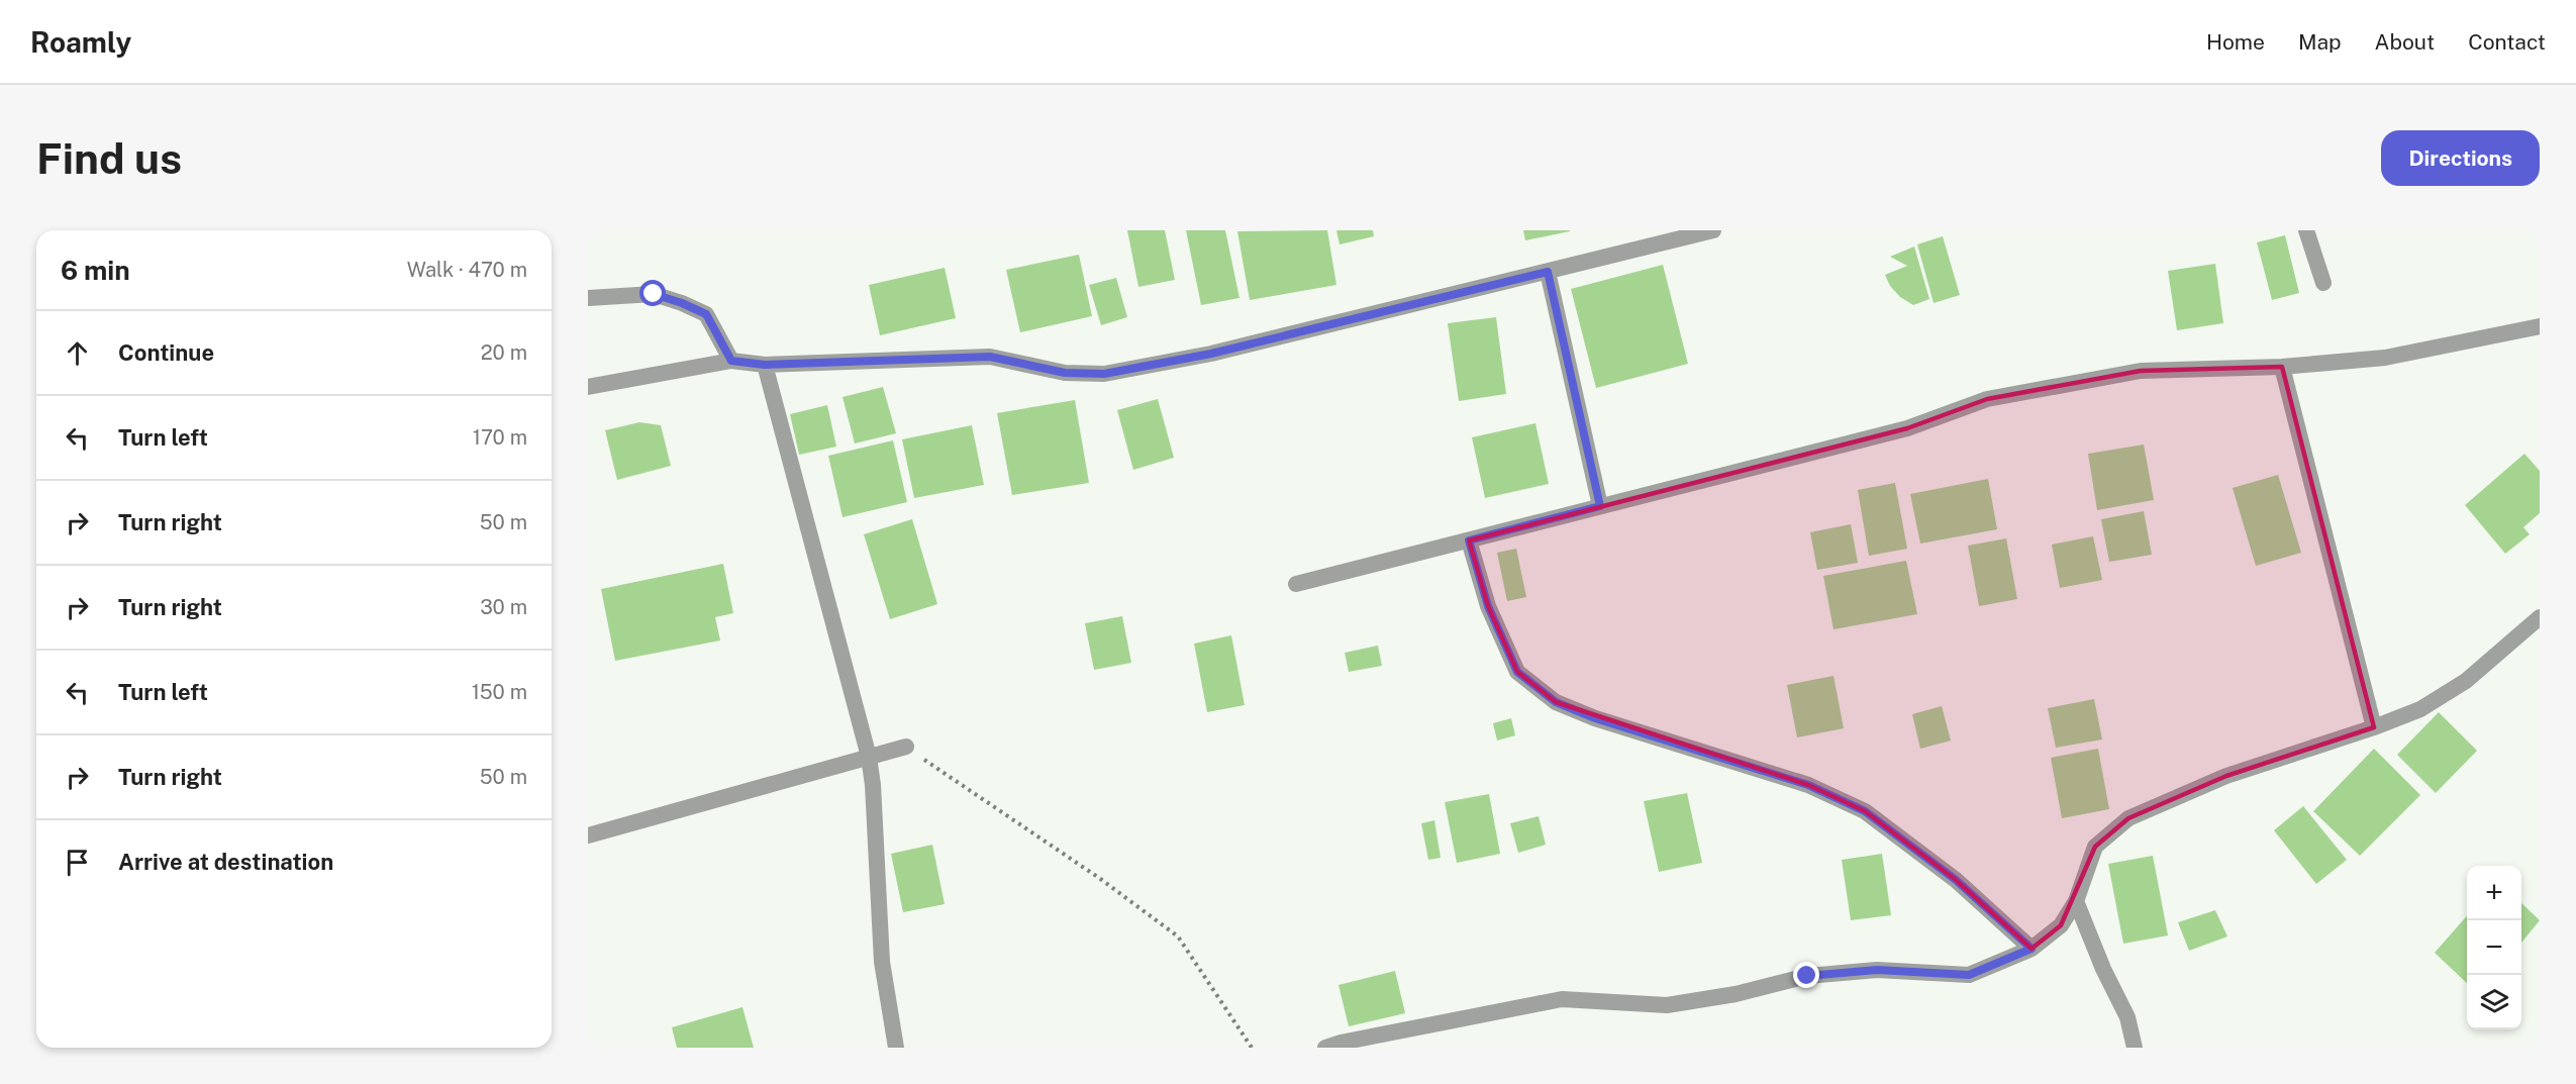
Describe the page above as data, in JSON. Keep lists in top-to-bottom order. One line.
{"page":{"header":"Roamly","nav":["Home","Map","About","Contact"],"buttons":"Directions","title":"Find us","heading":["6 min","Walk · 470 m"],"list":[["Continue","20 m"],["Turn left","170 m"],["Turn right","50 m"],["Turn right","30 m"],["Turn left","150 m"],["Turn right","50 m"],"Arrive at destination"],"map_buttons":["+","−"]}}
